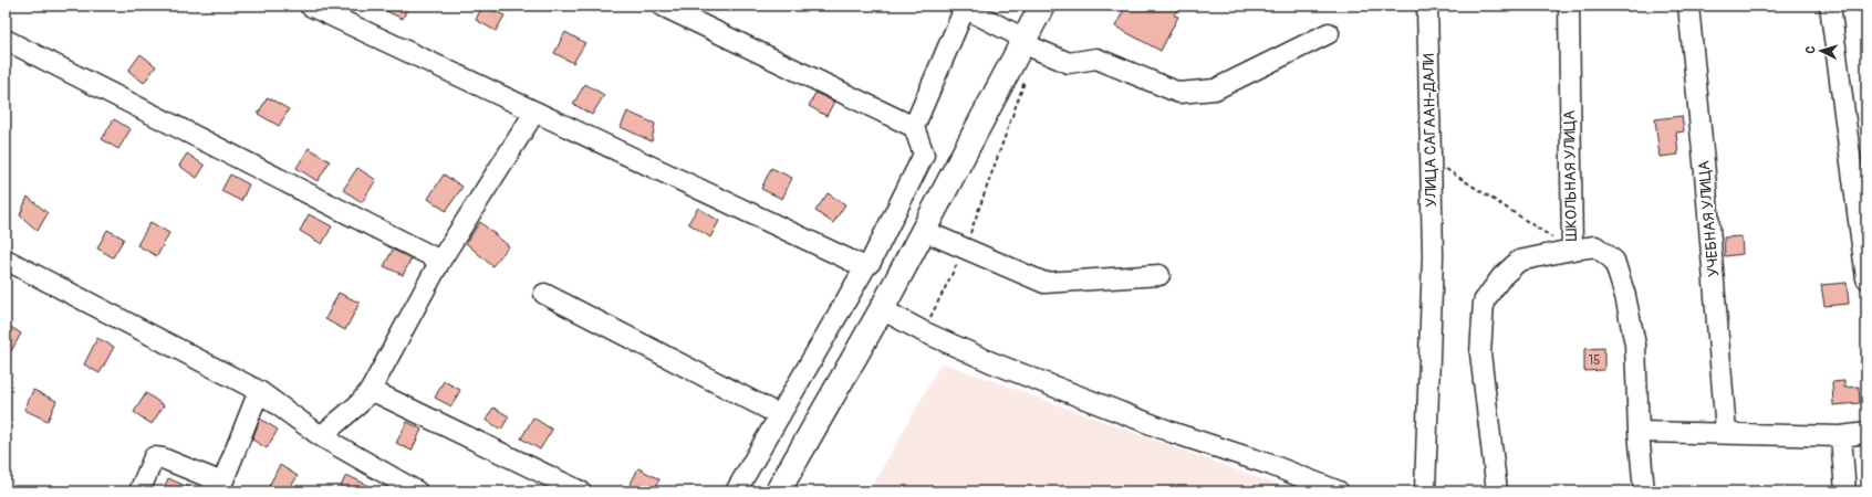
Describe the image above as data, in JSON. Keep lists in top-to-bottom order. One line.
{"streets":{"street":["УЛИЦА САГААН-ДАЛИ","ШКОЛЬНАЯ УЛИЦА","УЧЕБНАЯ УЛИЦА"]},"house_numbers":["15"],"north":"left"}
